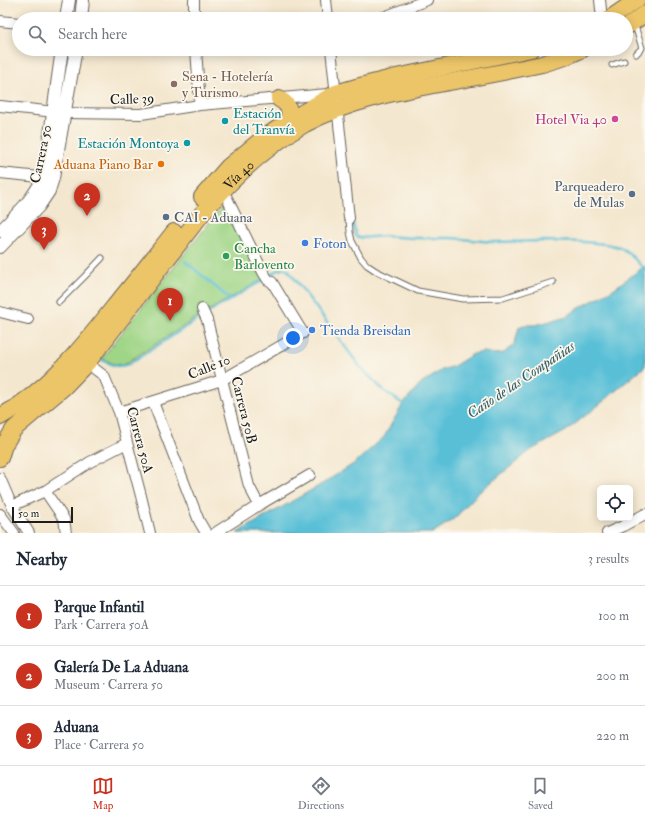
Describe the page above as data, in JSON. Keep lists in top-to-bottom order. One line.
{"streets":{"highway":["Vía 40"],"street":["Calle 39","Carrera 50","Calle 10","Carrera 50B","Carrera 50A"]},"crossings":[["Calle 39","Carrera 50"],["Calle 39","Vía 40"],["Vía 40","Calle 10"],["Vía 40","Carrera 50A"],["Calle 10","Carrera 50B"],["Calle 10","Carrera 50A"]],"water":["Caño de las Compañias"],"places":["Sena - Hotelería y Turismo","Hotel Via 40","Estación del Tranvía","Estación Montoya","Aduana Piano Bar","Parqueadero de Mulas","CAI - Aduana","Foton","Cancha Barlovento","Tienda Breisdan"],"scale_bar":"50 m","page":{"search":"Search here","pins":["2","3","1"],"scale":"50 m","heading":["Nearby","3 results"],"list":[{"mark":"1","name":"Parque Infantil","note":"Park · Carrera 50A","value":"100 m"},{"mark":"2","name":"Galería De La Aduana","note":"Museum · Carrera 50","value":"200 m"},{"mark":"3","name":"Aduana","note":"Place · Carrera 50","value":"220 m"}],"nav":["Map","Directions","Saved"]}}
